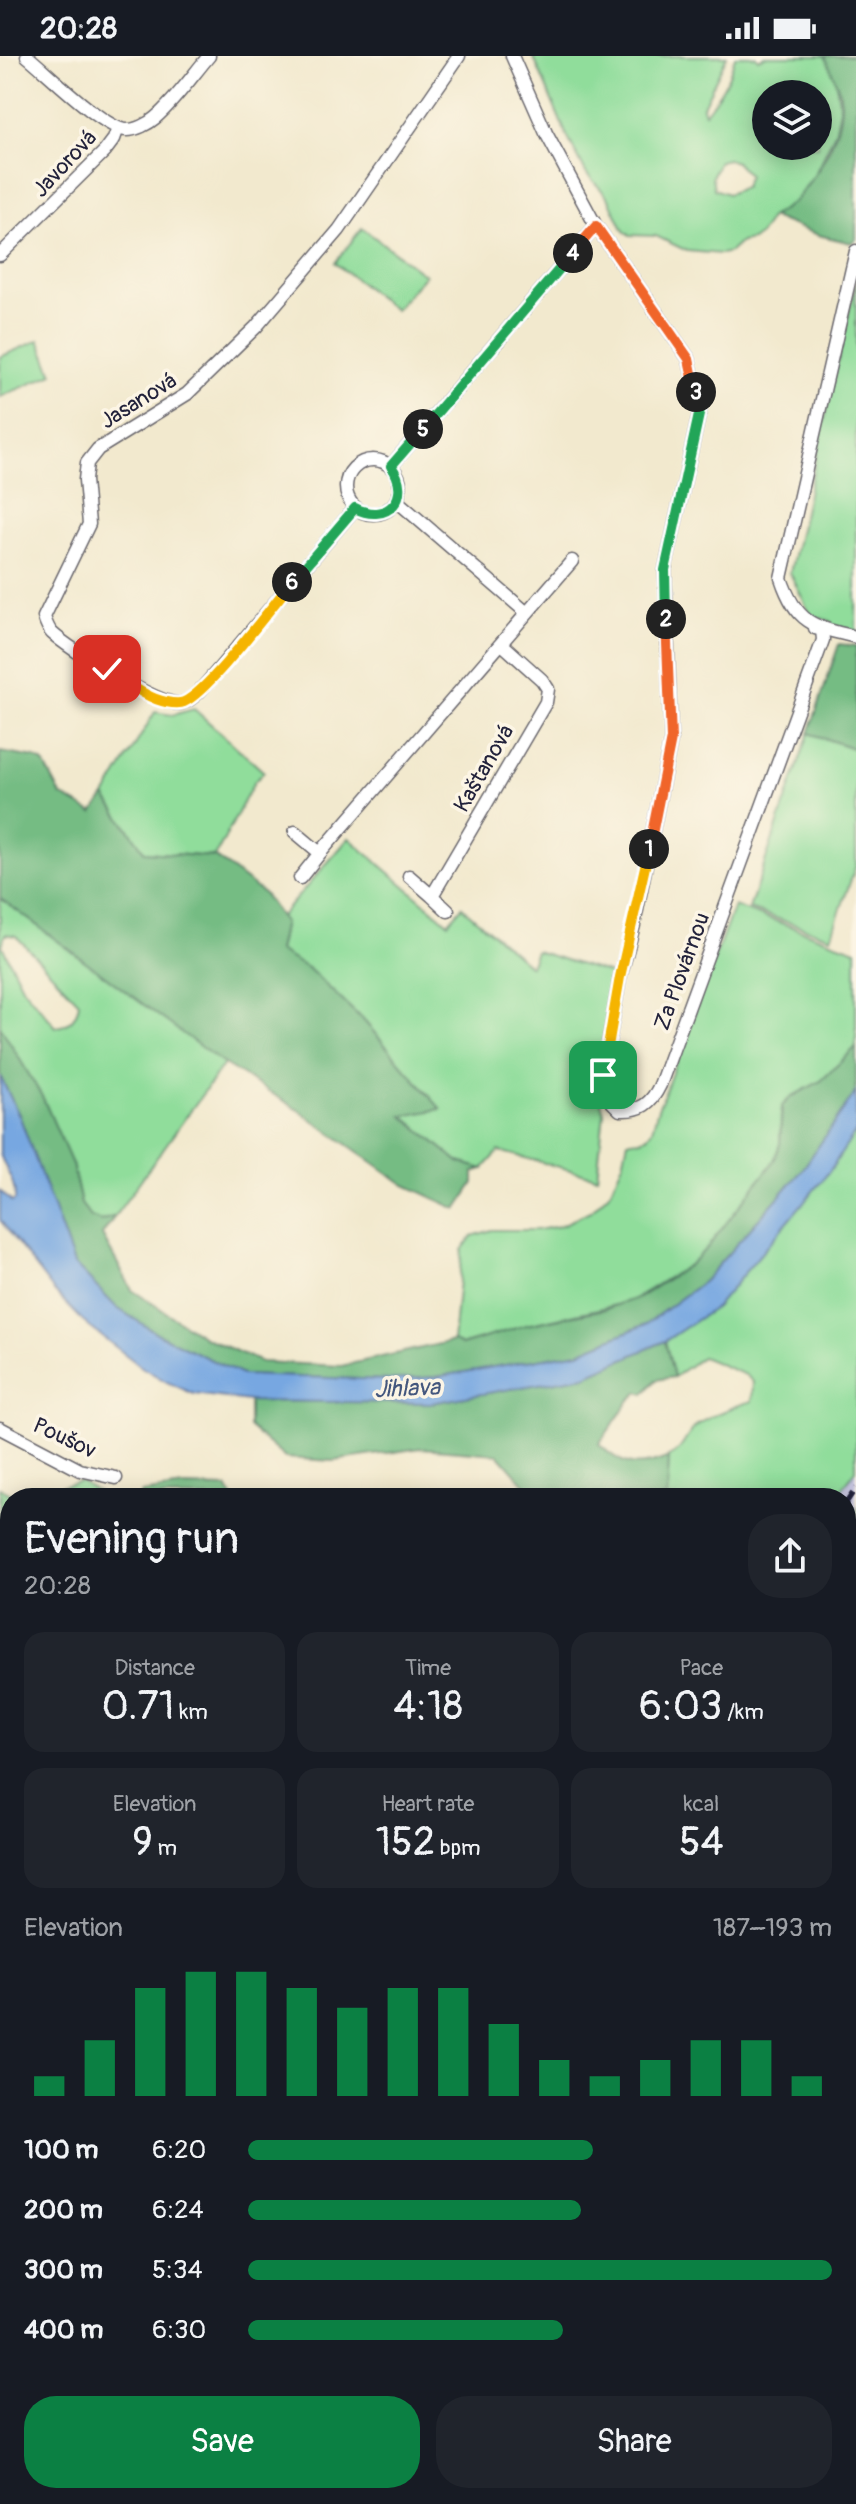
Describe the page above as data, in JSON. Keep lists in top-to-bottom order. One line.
{"streets":{"street":["Javorová","Jasanová","Kaštanová","Za Plovárnou","Poušov"]},"water":["Jihlava"],"page":{"status":"20:28","pins":["4","3","5","6","2","1"],"heading":["Evening run","20:28"],"stats":[["Distance","0.71 km"],["Time","4:18"],["Pace","6:03 /km"],["Elevation","9 m"],["Heart rate","152 bpm"],["kcal","54"]],"chart":["Elevation","187–193 m"],"list":[{"name":"100 m","note":"6:20"},{"name":"200 m","note":"6:24"},{"name":"300 m","note":"5:34"},{"name":"400 m","note":"6:30"}],"buttons":["Save","Share"]}}
